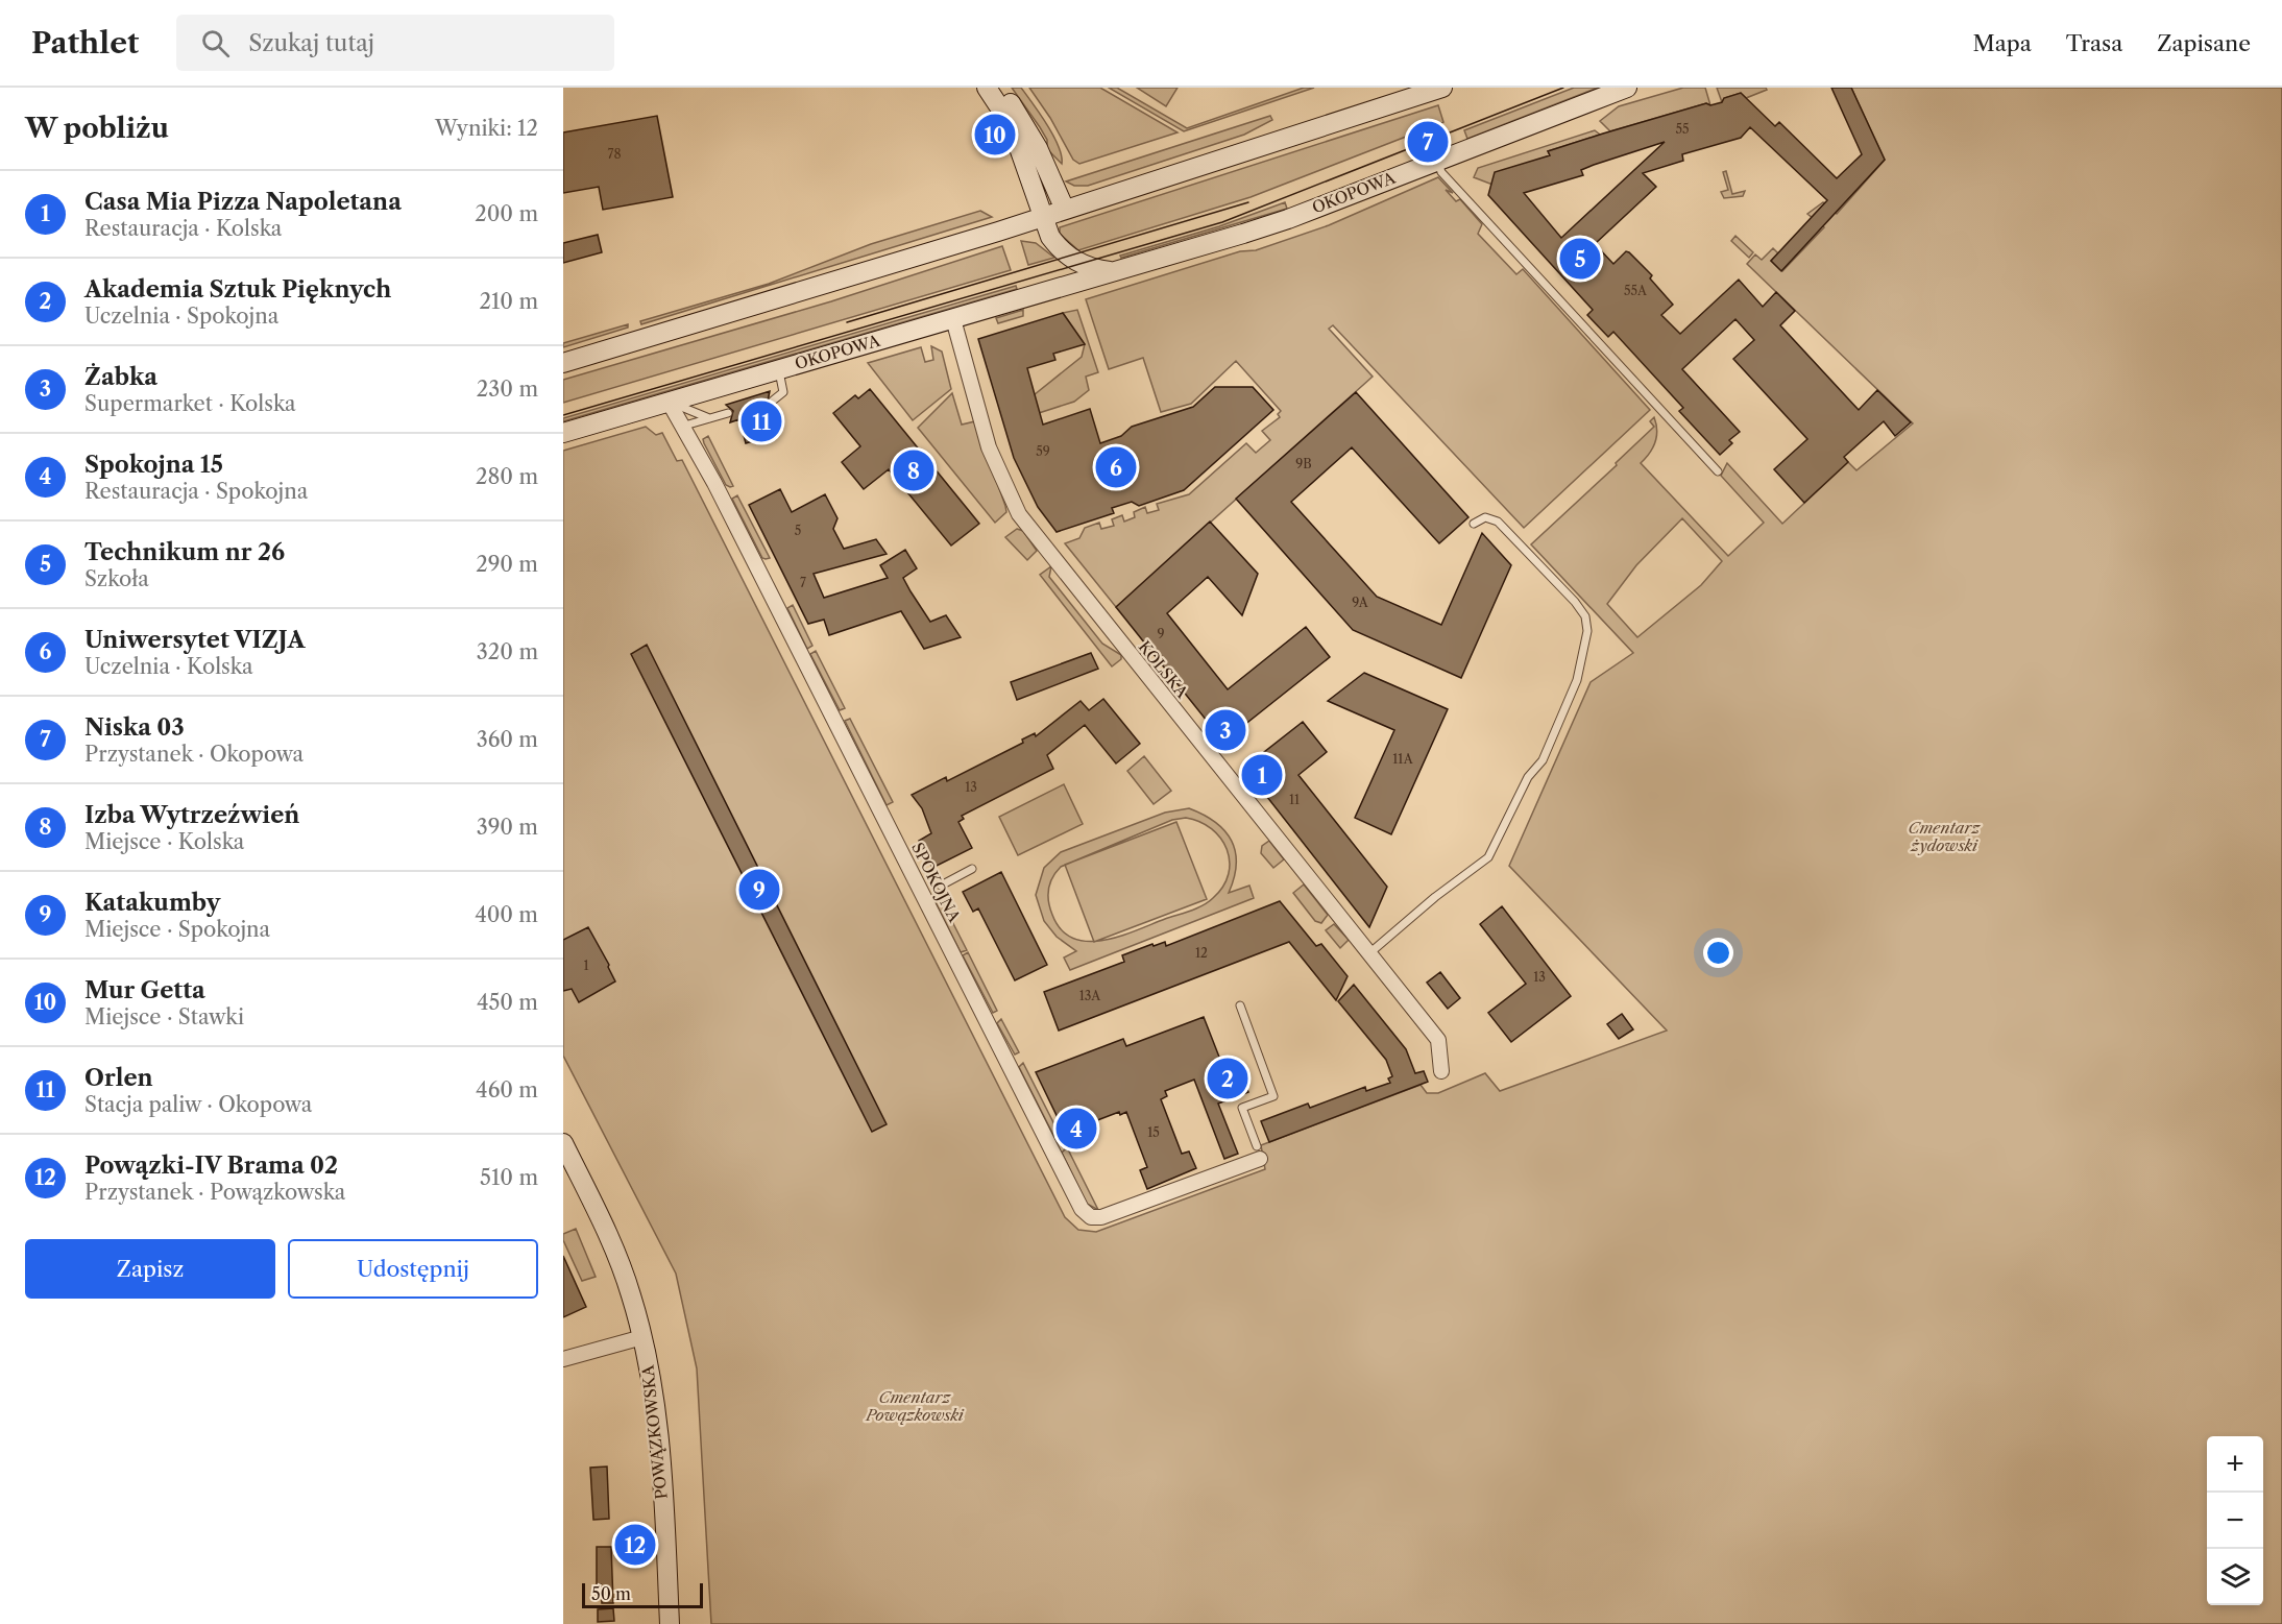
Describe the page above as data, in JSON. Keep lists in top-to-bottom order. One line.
{"streets":{"main road":["OKOPOWA","POWĄZKOWSKA"],"street":["KOLSKA","SPOKOJNA"]},"crossings":[["OKOPOWA","KOLSKA"],["OKOPOWA","SPOKOJNA"]],"parks":["Cmentarz żydowski","Cmentarz Powązkowski"],"house_numbers":["55","78","55A","59","9B","5","7","9A","9","11A","13","11","12","1","13","13A","15"],"scale_bar":"50 m","page":{"header":"Pathlet","search":"Szukaj tutaj","nav":["Mapa","Trasa","Zapisane"],"heading":["W pobliżu","Wyniki: 12"],"pins":["10","7","5","11","6","8","3","1","9","2","4","12"],"list":[{"mark":"1","name":"Casa Mia Pizza Napoletana","note":"Restauracja · Kolska","value":"200 m"},{"mark":"2","name":"Akademia Sztuk Pięknych","note":"Uczelnia · Spokojna","value":"210 m"},{"mark":"3","name":"Żabka","note":"Supermarket · Kolska","value":"230 m"},{"mark":"4","name":"Spokojna 15","note":"Restauracja · Spokojna","value":"280 m"},{"mark":"5","name":"Technikum nr 26","note":"Szkoła","value":"290 m"},{"mark":"6","name":"Uniwersytet VIZJA","note":"Uczelnia · Kolska","value":"320 m"},{"mark":"7","name":"Niska 03","note":"Przystanek · Okopowa","value":"360 m"},{"mark":"8","name":"Izba Wytrzeźwień","note":"Miejsce · Kolska","value":"390 m"},{"mark":"9","name":"Katakumby","note":"Miejsce · Spokojna","value":"400 m"},{"mark":"10","name":"Mur Getta","note":"Miejsce · Stawki","value":"450 m"},{"mark":"11","name":"Orlen","note":"Stacja paliw · Okopowa","value":"460 m"},{"mark":"12","name":"Powązki-IV Brama 02","note":"Przystanek · Powązkowska","value":"510 m"}],"buttons":["Zapisz","Udostępnij"],"map_buttons":["+","−"],"scale":"50 m"}}
